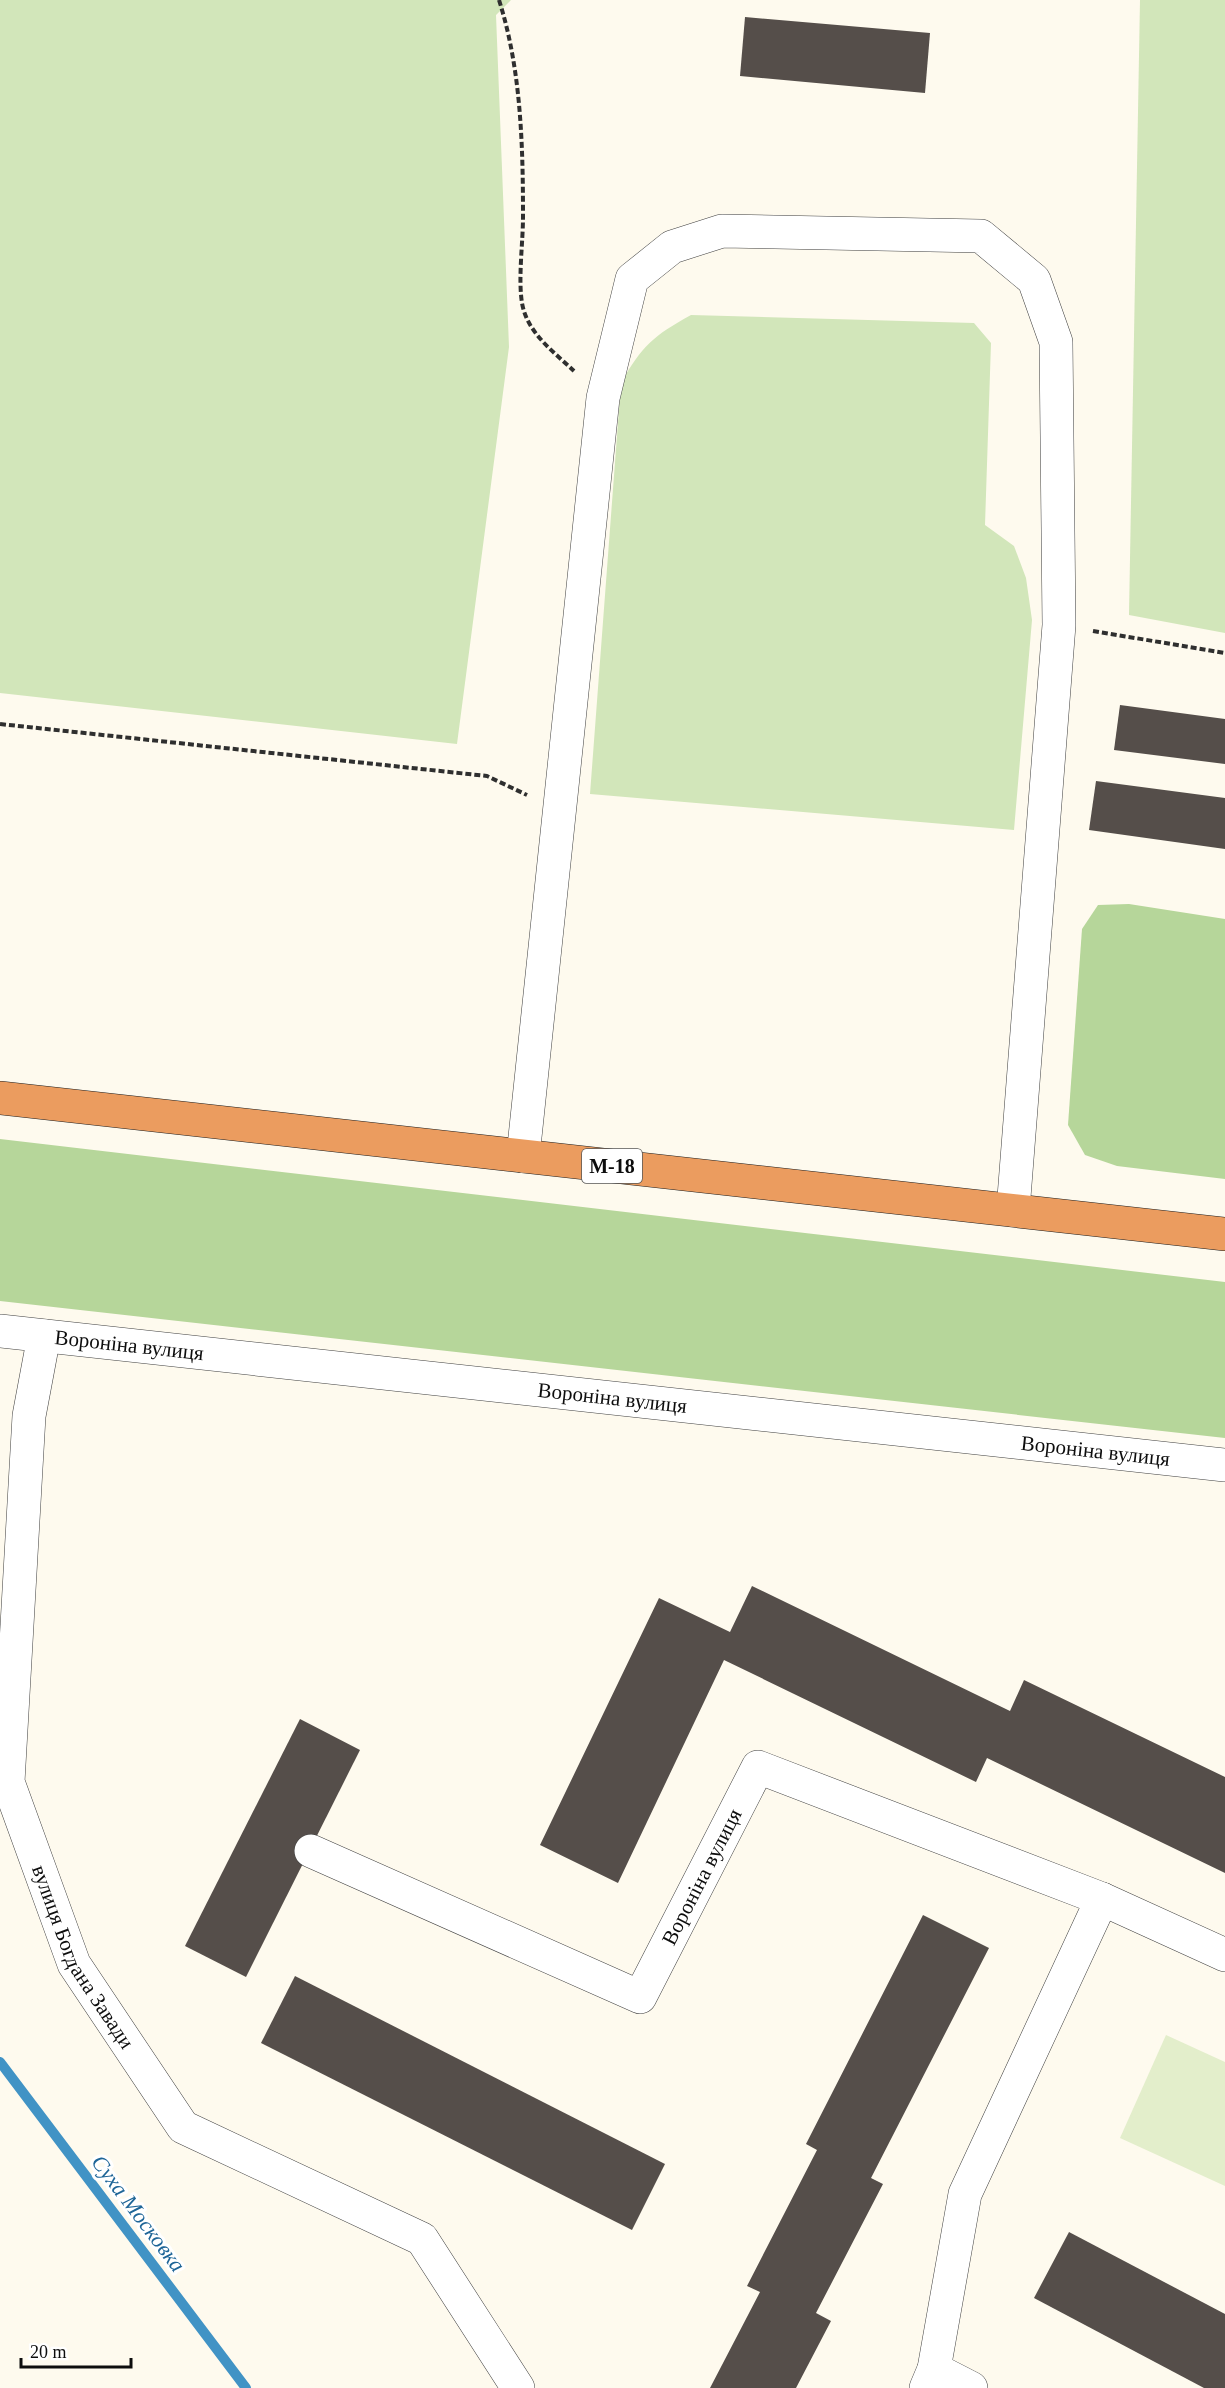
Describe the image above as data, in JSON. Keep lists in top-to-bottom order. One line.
{"streets":{"highway":["М-18"],"street":["Вороніна вулиця","вулиця Богдана Завади"]},"crossings":[["Вороніна вулиця","вулиця Богдана Завади"]],"water":["Суха Московка"],"scale_bar":"20 m"}
